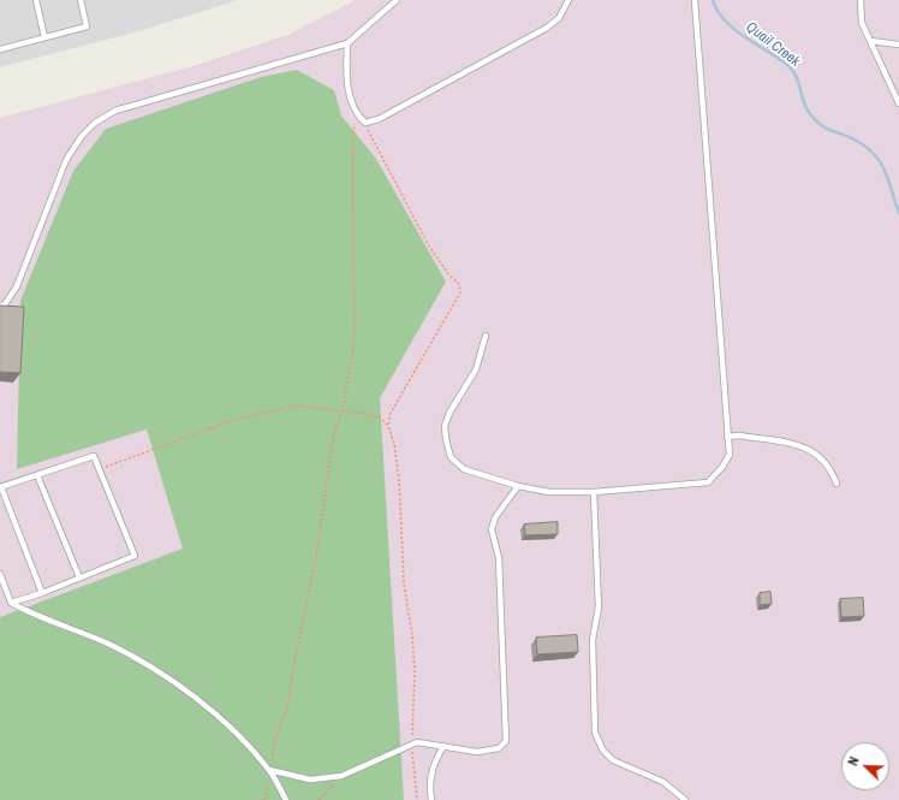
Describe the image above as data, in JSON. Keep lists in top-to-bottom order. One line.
{"water":["Quail Creek"],"north":"top left"}
